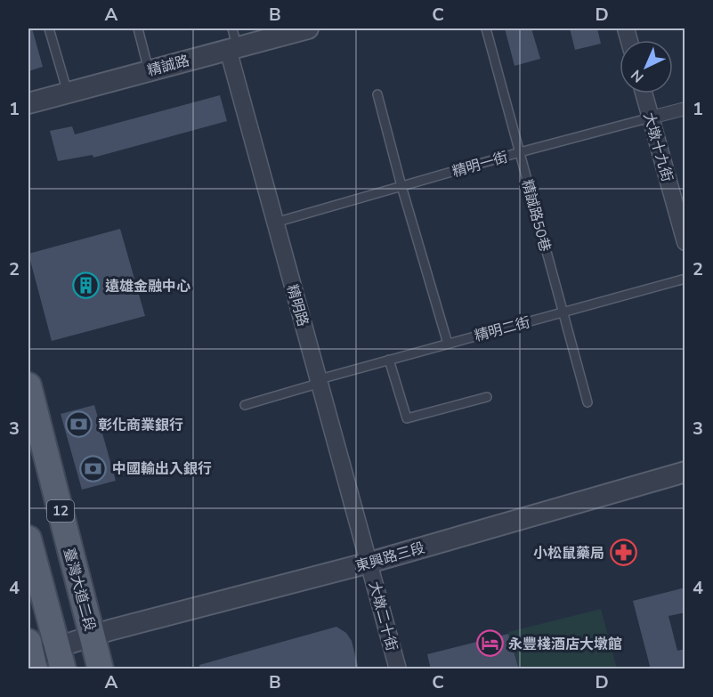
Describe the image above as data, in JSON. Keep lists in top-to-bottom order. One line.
{"streets":{"main road":["12","臺灣大道二段"],"street":["精誠路","大墩十九街","精明一街","精明路","東興路三段","大墩二十街"],"lane":["精誠路50巷","精明二街"]},"crossings":[["精誠路","精明路"],["大墩十九街","精明一街"],["精明一街","精誠路50巷"],["精明一街","精明路"],["精誠路50巷","精明二街"],["精明路","精明二街"],["精明路","東興路三段"],["精明路","大墩二十街"],["東興路三段","臺灣大道二段"],["東興路三段","大墩二十街"]],"places":{"building":["遠雄金融中心"],"bank":["彰化商業銀行","中國輸出入銀行"],"pharmacy":["小松鼠藥局"],"hotel":["永豐棧酒店大墩館"]},"north":"bottom left","grid":{"columns":["A","B","C","D"],"rows":["1","2","3","4"]}}
